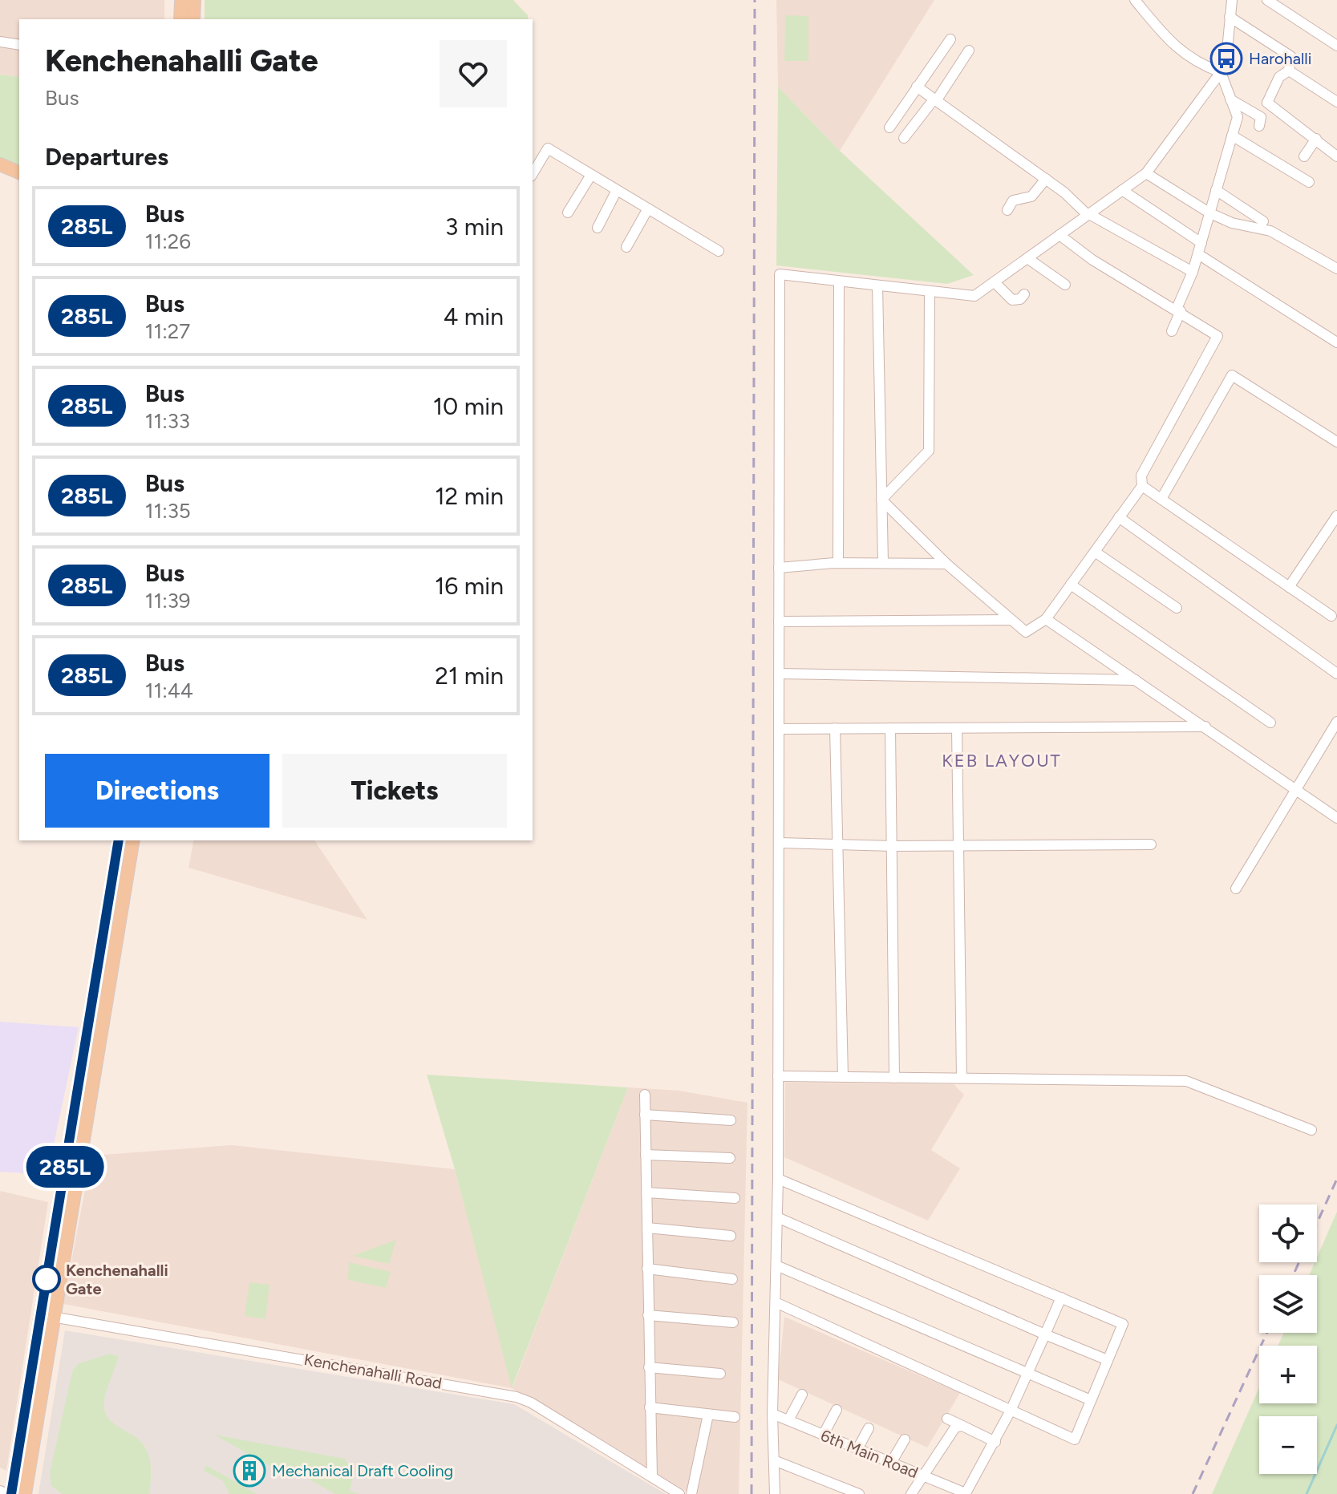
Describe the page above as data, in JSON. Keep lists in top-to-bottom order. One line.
{"streets":{"street":["Kenchenahalli Road","6th Main Road"]},"districts":["KEB LAYOUT"],"places":{"bus stop":["Harohalli"],"other":["Kenchenahalli Gate"],"building":["Mechanical Draft Cooling"]},"lines":["bus line 285L"],"page":{"on_map":"285L","heading":[["Kenchenahalli Gate","Bus"],"Departures"],"list":[{"mark":"285L","name":"Bus","note":"11:26","value":"3 min"},{"mark":"285L","name":"Bus","note":"11:27","value":"4 min"},{"mark":"285L","name":"Bus","note":"11:33","value":"10 min"},{"mark":"285L","name":"Bus","note":"11:35","value":"12 min"},{"mark":"285L","name":"Bus","note":"11:39","value":"16 min"},{"mark":"285L","name":"Bus","note":"11:44","value":"21 min"}],"buttons":["Directions","Tickets"],"map_buttons":["+","−"]}}
